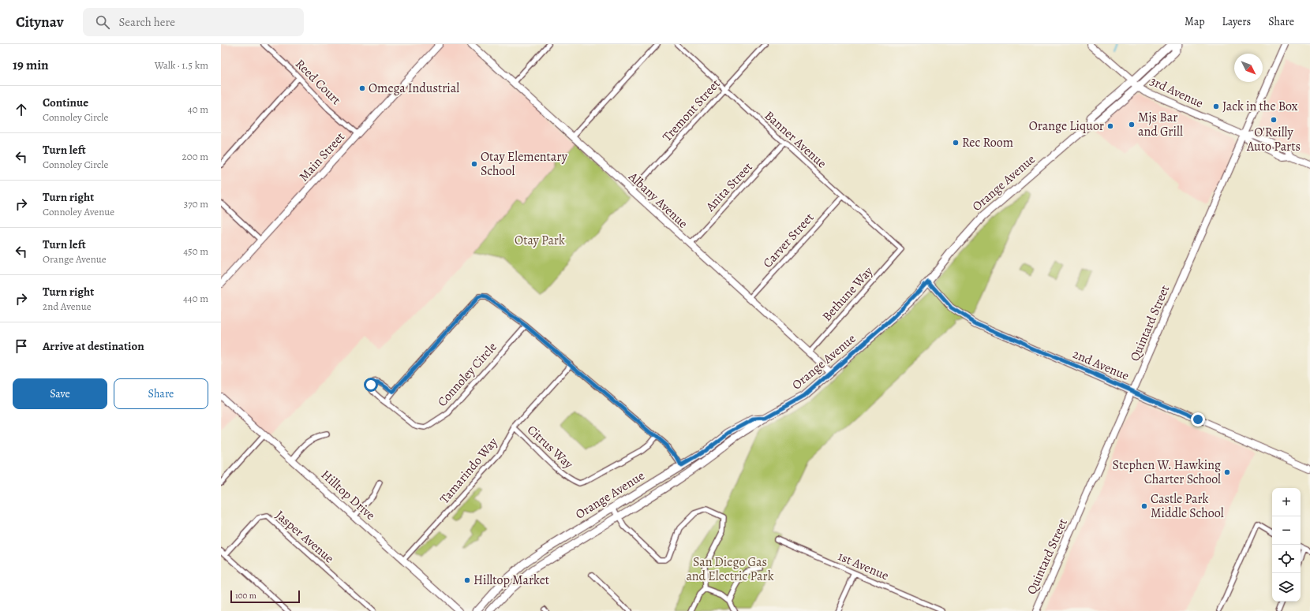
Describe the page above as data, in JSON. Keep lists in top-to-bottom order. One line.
{"streets":{"main road":["Orange Avenue"],"street":["Reed Court","3rd Avenue","Tremont Street","Banner Avenue","Main Street","Anita Street","Albany Avenue","Carver Street","Bethune Way","Quintard Street","2nd Avenue","Connoley Circle","Citrus Way","Tamarindo Way","Hilltop Drive","Jasper Avenue","1st Avenue"]},"crossings":[["Reed Court","Main Street"],["3rd Avenue","Orange Avenue"],["3rd Avenue","Quintard Street"],["Tremont Street","Banner Avenue"],["Tremont Street","Albany Avenue"],["Banner Avenue","Anita Street"],["Banner Avenue","Carver Street"],["Banner Avenue","Bethune Way"],["Orange Avenue","Albany Avenue"],["Orange Avenue","2nd Avenue"],["Anita Street","Albany Avenue"],["Albany Avenue","Carver Street"],["Albany Avenue","Bethune Way"],["Quintard Street","2nd Avenue"],["Citrus Way","Tamarindo Way"],["Tamarindo Way","Hilltop Drive"]],"parks":["Otay Park","San Diego Gas and Electric Park"],"places":["Omega Industrial","Jack in the Box","O'Reilly Auto Parts","Mjs Bar and Grill","Orange Liquor","Rec Room","Otay Elementary School","Stephen W. Hawking Charter School","Castle Park Middle School","Hilltop Market"],"scale_bar":"100 m","north":"bottom right","page":{"header":"Citynav","search":"Search here","nav":["Map","Layers","Share"],"heading":["19 min","Walk · 1.5 km"],"list":[["Continue","Connoley Circle","40 m"],["Turn left","Connoley Circle","200 m"],["Turn right","Connoley Avenue","370 m"],["Turn left","Orange Avenue","450 m"],["Turn right","2nd Avenue","440 m"],"Arrive at destination"],"buttons":["Save","Share"],"map_buttons":["+","−"],"scale":"100 m"}}
